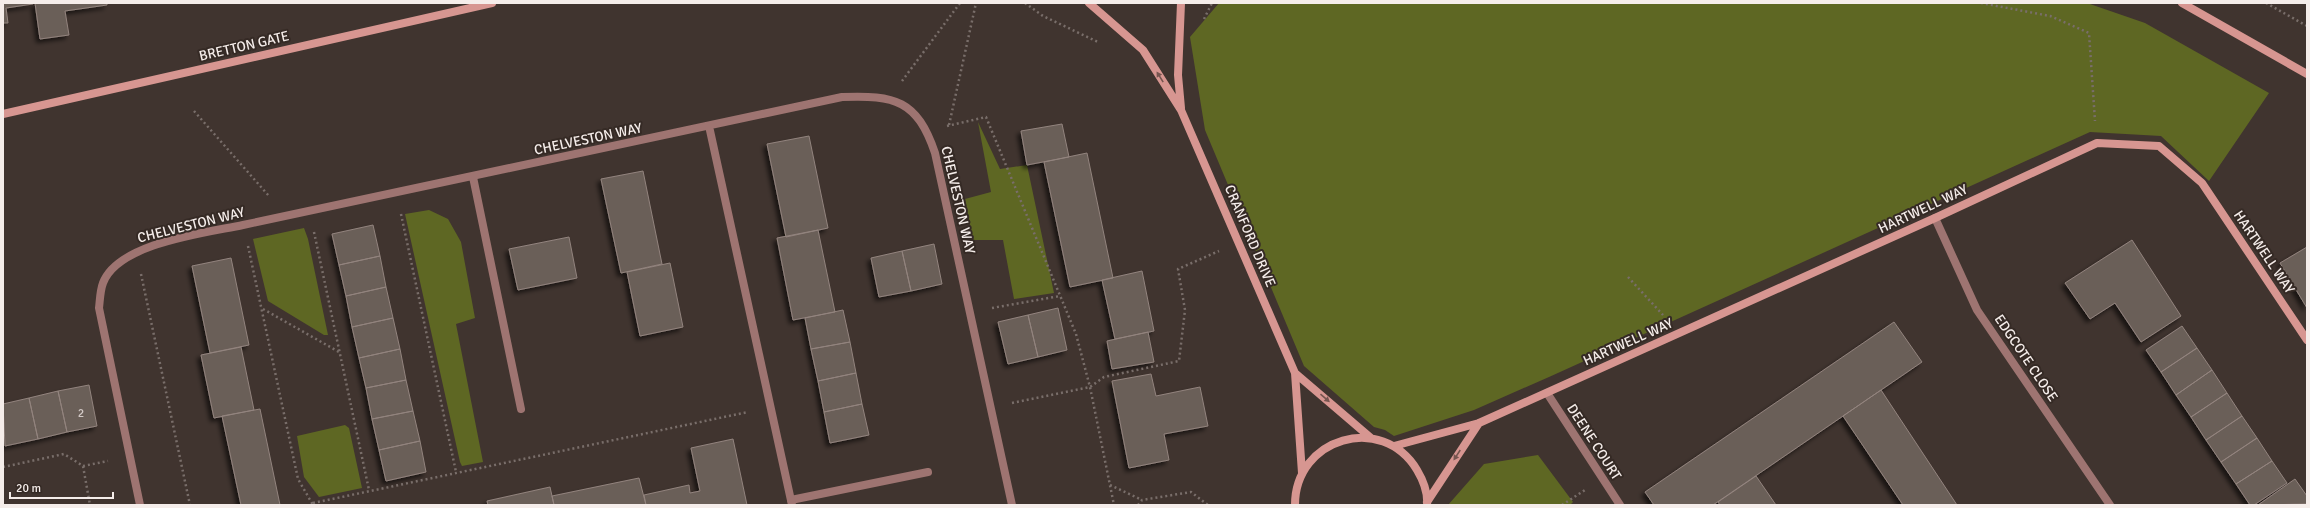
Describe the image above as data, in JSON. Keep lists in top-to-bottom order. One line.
{"streets":{"street":["BRETTON GATE","CHELVESTON WAY","HARTWELL WAY","CRANFORD DRIVE","EDGCOTE CLOSE","DEENE COURT"]},"crossings":[["HARTWELL WAY","EDGCOTE CLOSE"],["HARTWELL WAY","DEENE COURT"]],"house_numbers":["2"],"scale_bar":"20 m"}
